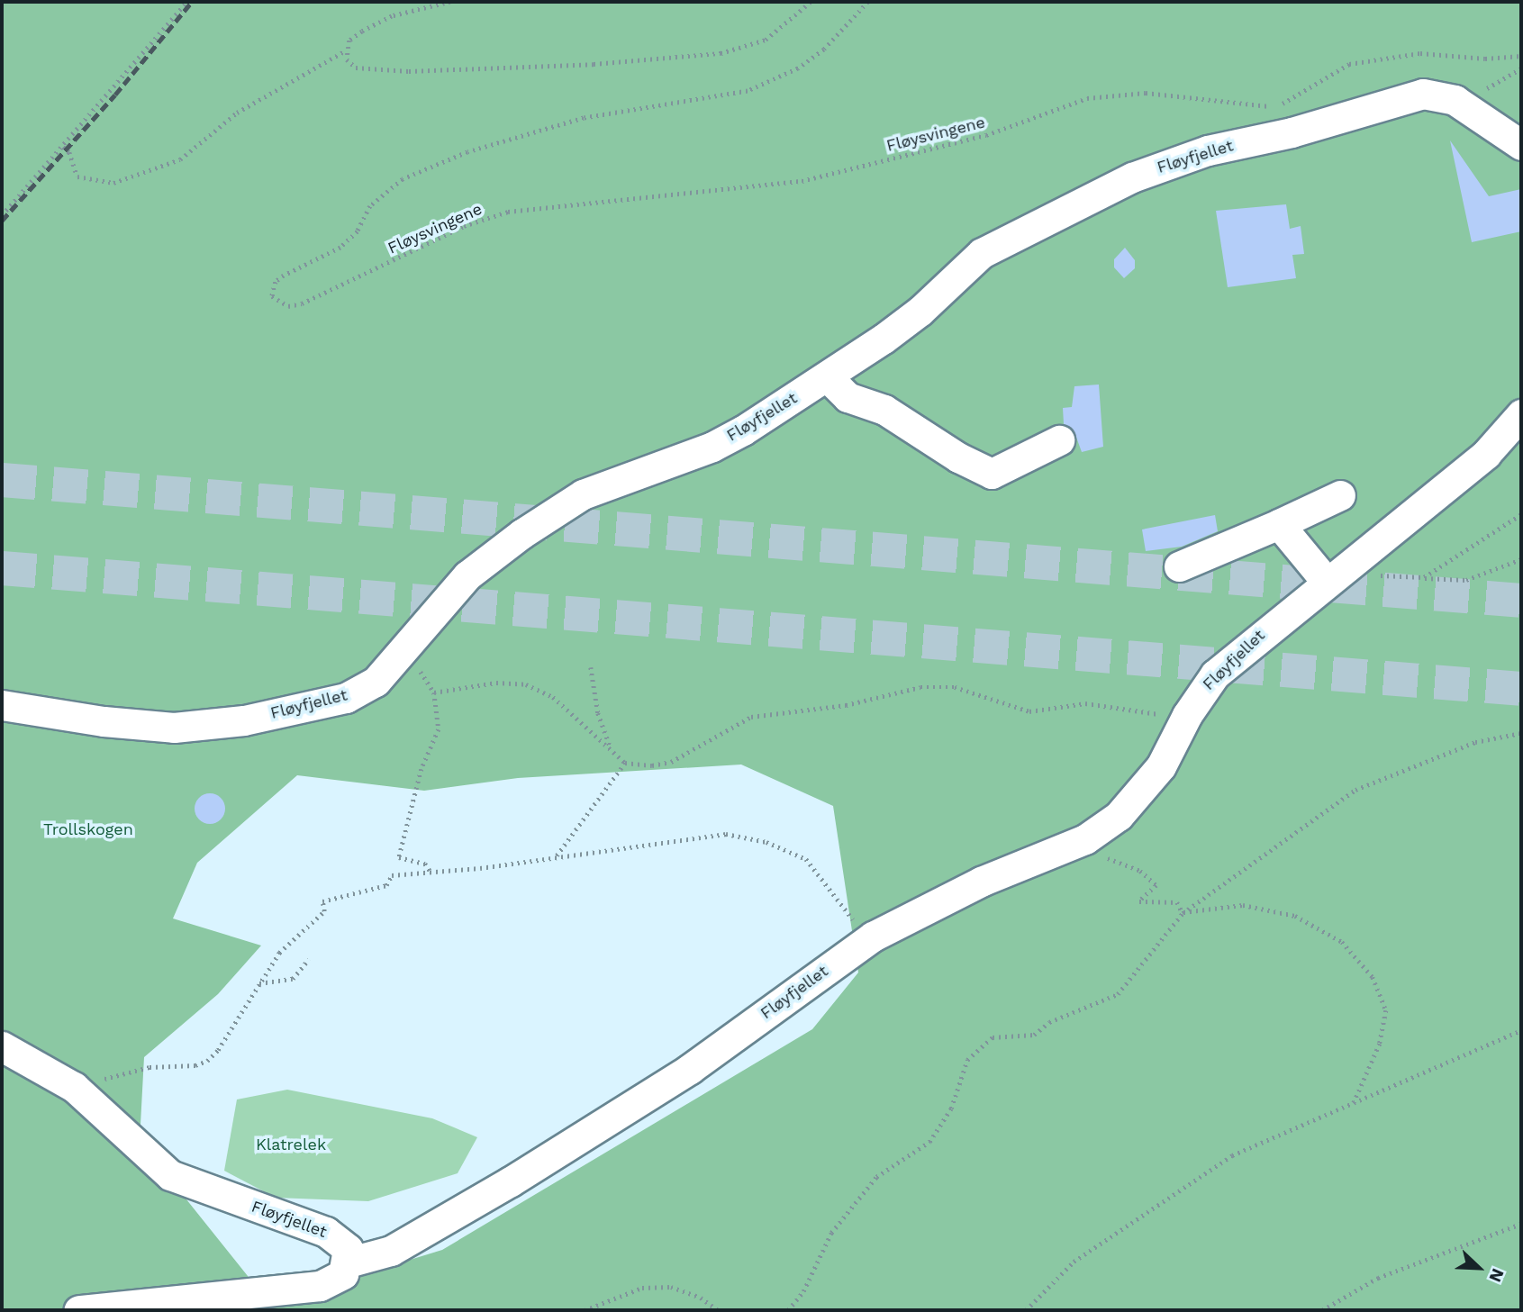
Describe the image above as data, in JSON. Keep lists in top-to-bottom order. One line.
{"streets":{"lane":["Fløyfjellet"],"path":["Fløysvingene"]},"parks":["Trollskogen","Klatrelek"],"north":"bottom right"}
